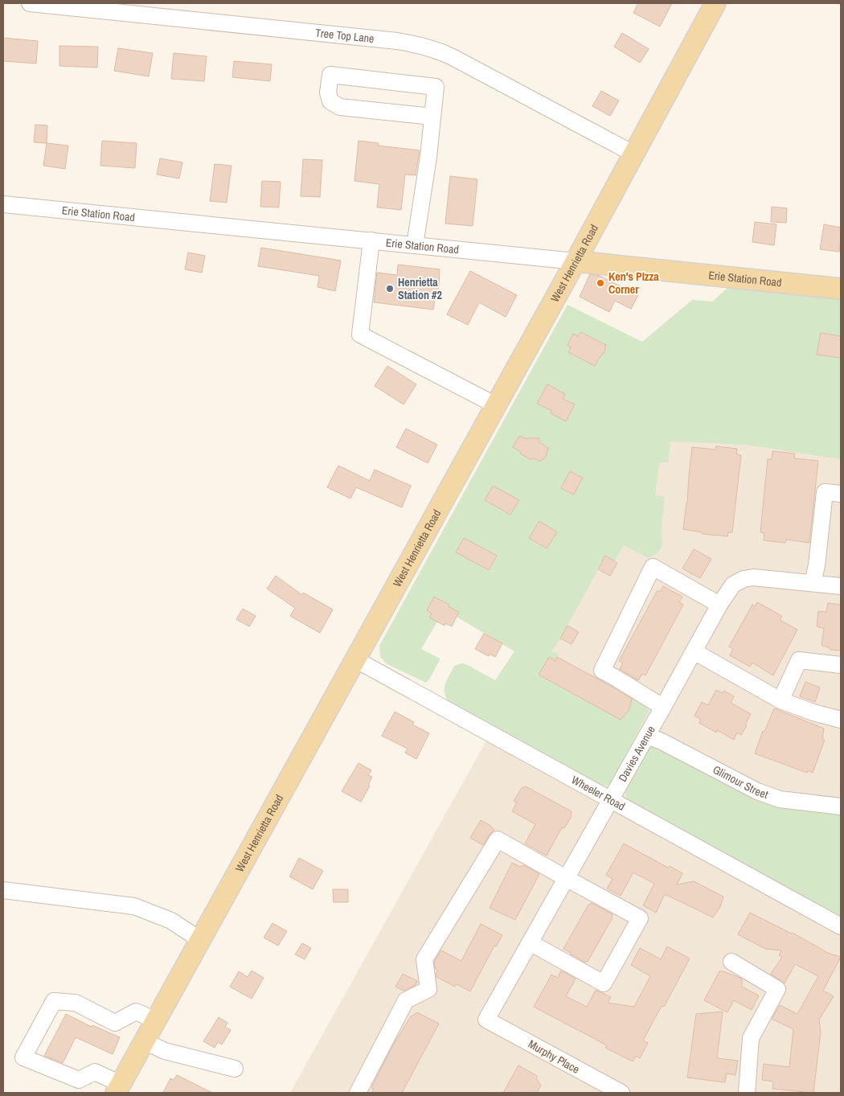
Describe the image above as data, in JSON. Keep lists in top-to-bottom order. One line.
{"streets":{"main road":["Erie Station Road","West Henrietta Road"],"street":["Tree Top Lane","Davies Avenue","Glimour Street","Wheeler Road","Murphy Place"]},"crossings":[["Tree Top Lane","West Henrietta Road"],["Erie Station Road","West Henrietta Road"],["West Henrietta Road","Wheeler Road"],["Davies Avenue","Glimour Street"],["Davies Avenue","Wheeler Road"],["Davies Avenue","Murphy Place"]],"places":["Ken's PIzza Corner","Henrietta Station #2"]}
